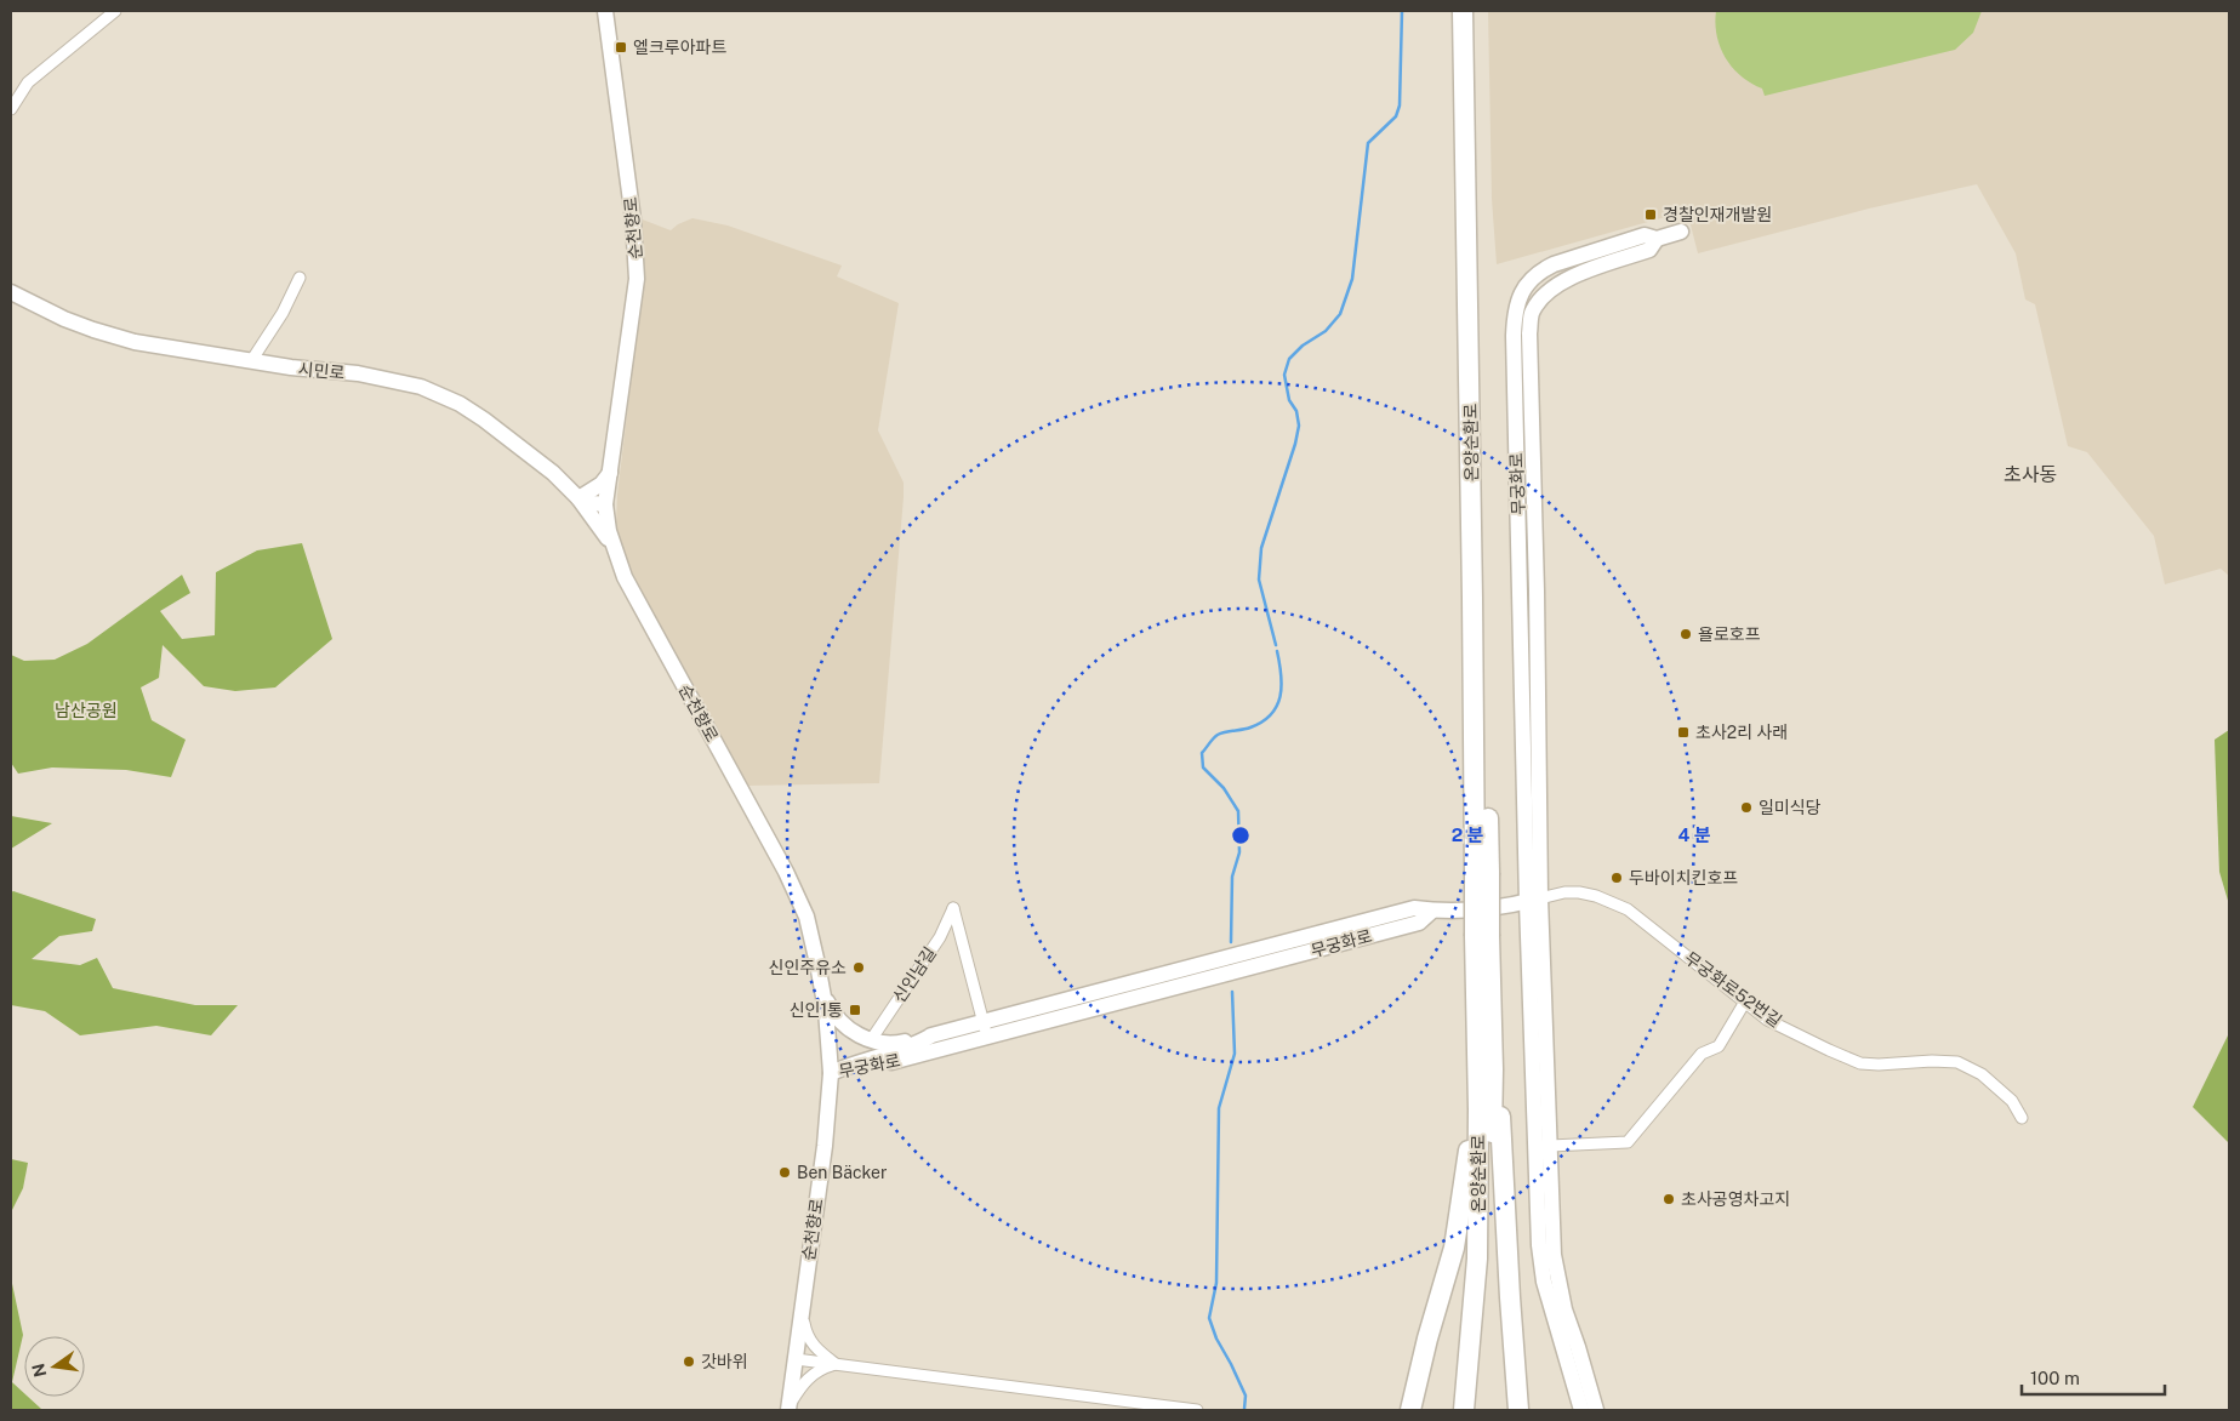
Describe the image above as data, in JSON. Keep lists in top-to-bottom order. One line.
{"streets":{"highway":["온양순환로"],"street":["순천향로","시민로","무궁화로","신인남길","무궁화로52번길"]},"crossings":[["순천향로","시민로"],["순천향로","무궁화로"],["무궁화로","신인남길"],["무궁화로","무궁화로52번길"]],"districts":["초사동"],"parks":["남산공원"],"places":{"transit":["엘크루아파트","경찰인재개발원","초사2리 사래","신인1통"],"other":["욜로호프","일미식당","두바이치킨호프","신인주유소","Ben Bäcker","초사공영차고지","갓바위"]},"scale_bar":"100 m","north":"left","rings":["2 분","4 분"]}
